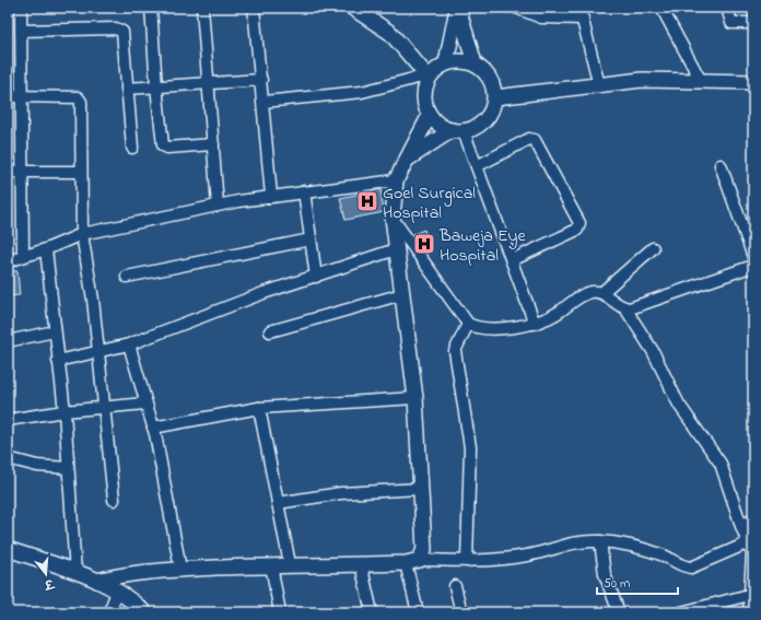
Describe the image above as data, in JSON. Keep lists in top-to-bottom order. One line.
{"places":{"hospital":["Goel Surgical Hospital","Baweja Eye Hospital"]},"scale_bar":"50 m","north":"bottom"}
